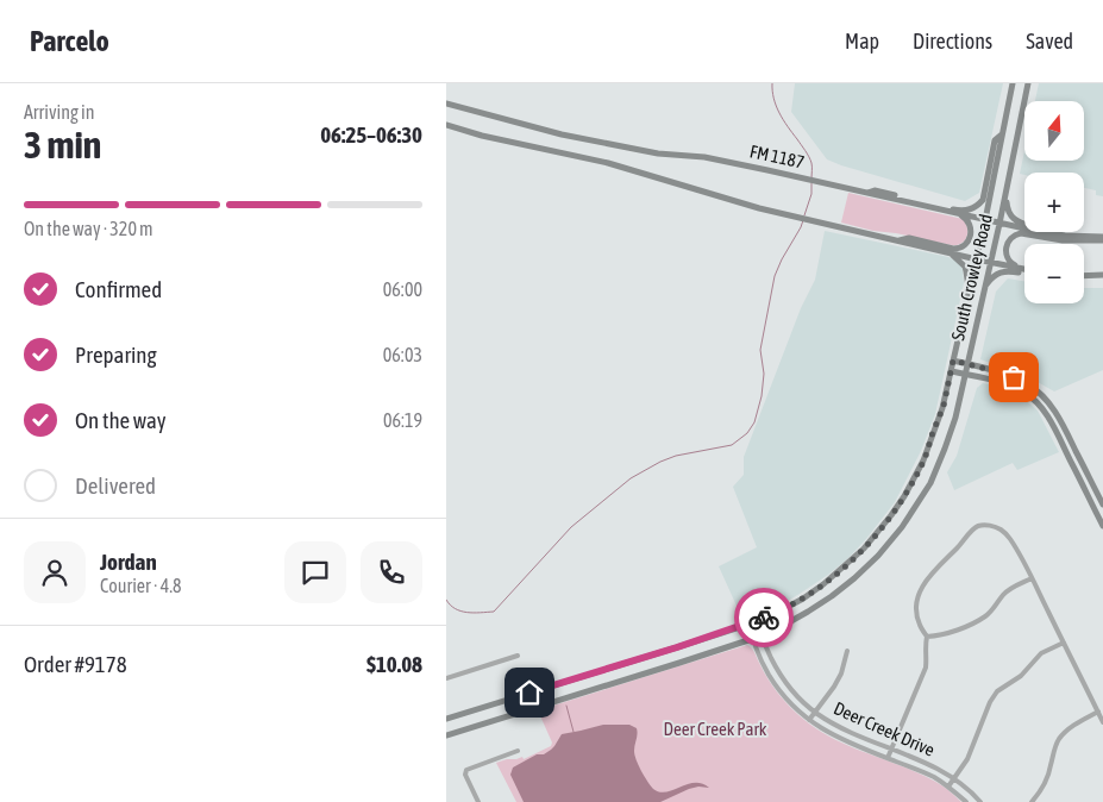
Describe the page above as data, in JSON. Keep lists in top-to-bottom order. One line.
{"streets":{"main road":["FM 1187","South Crowley Road"],"street":["Deer Creek Drive"]},"crossings":[["FM 1187","South Crowley Road"],["South Crowley Road","Deer Creek Drive"]],"parks":["Deer Creek Park"],"north":"top","page":{"header":"Parcelo","nav":["Map","Directions","Saved"],"heading":["3 min","Arriving in","06:25–06:30"],"panel":["Jordan","Courier · 4.8","Order #9178","$10.08"],"map_buttons":["+","−"],"bar":"On the way · 320 m","list":[["Confirmed","06:00"],["Preparing","06:03"],["On the way","06:19"],"Delivered"]}}
